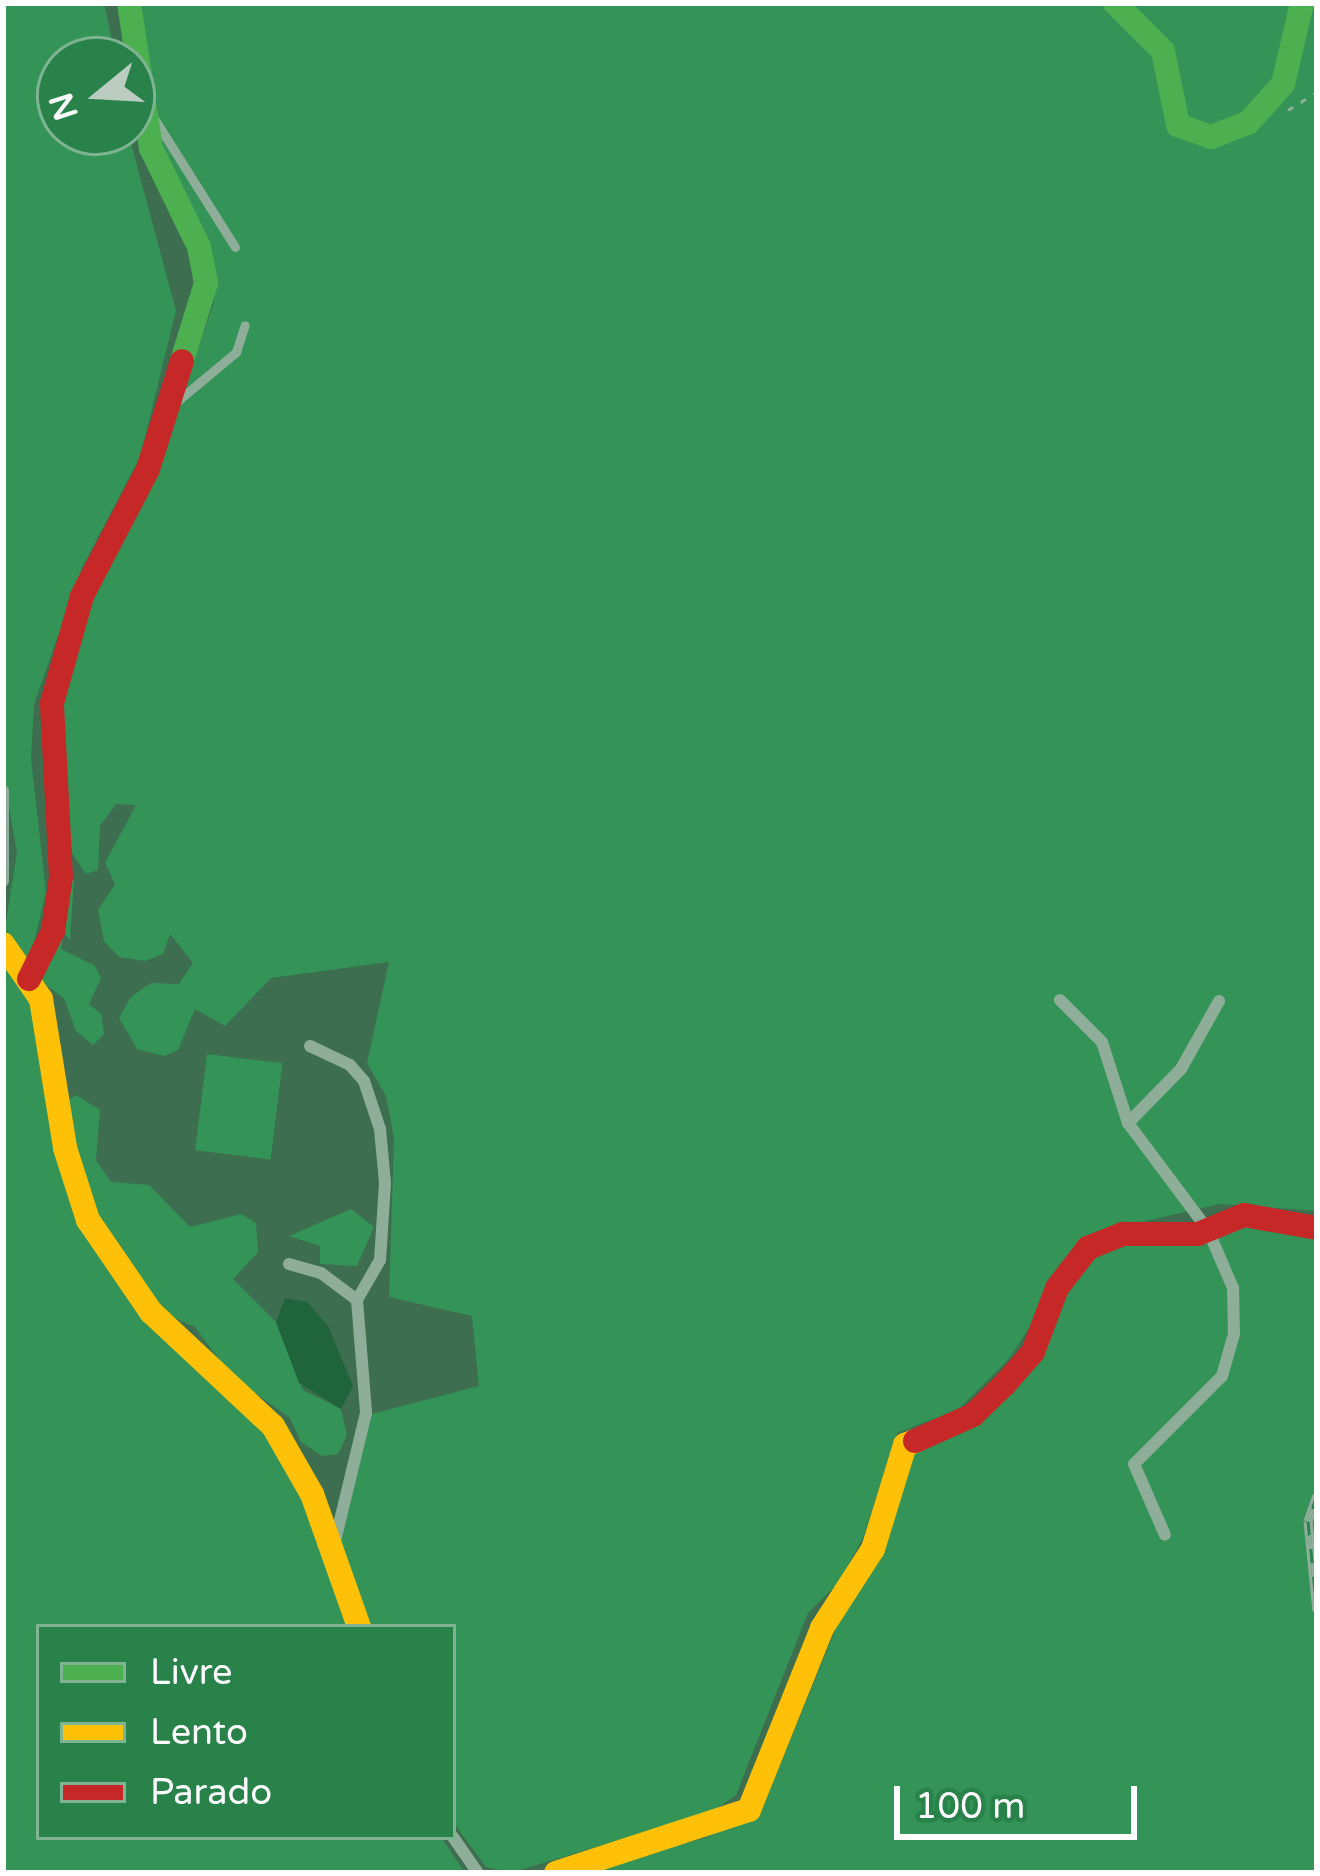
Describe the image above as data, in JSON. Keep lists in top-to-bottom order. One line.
{"legend":["Livre","Lento","Parado"],"scale_bar":"100 m","north":"left"}
